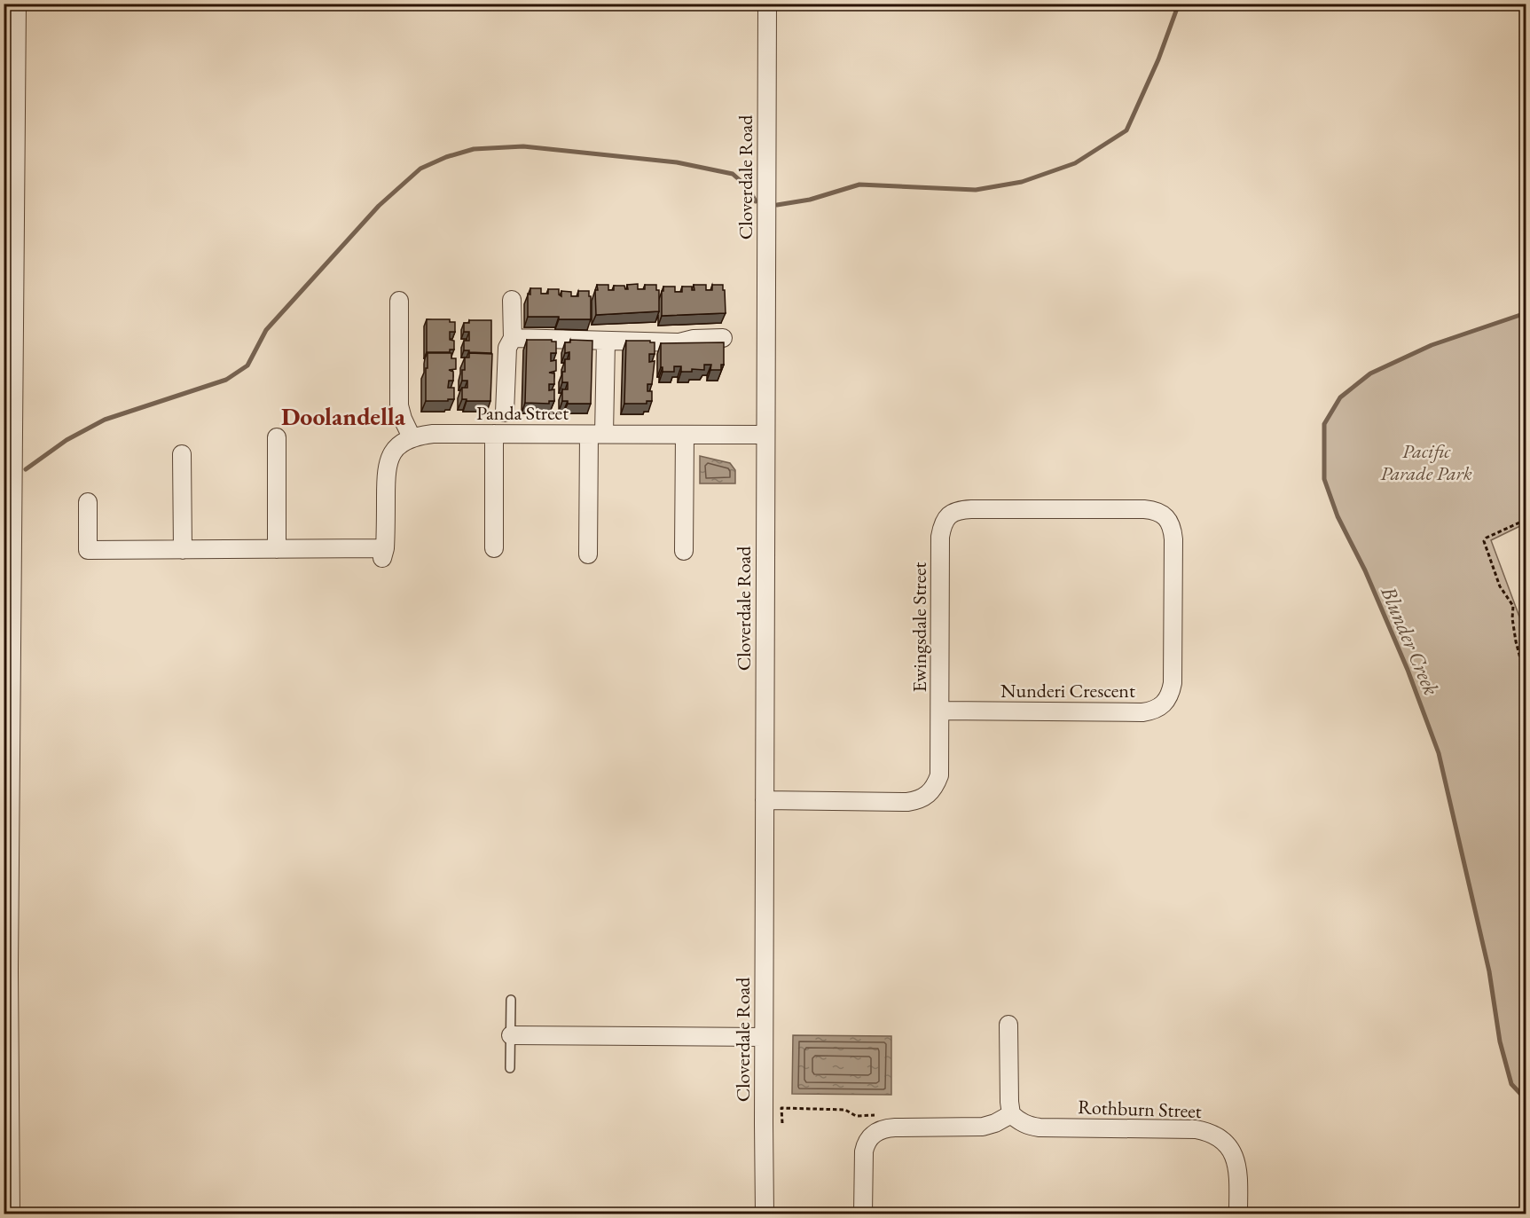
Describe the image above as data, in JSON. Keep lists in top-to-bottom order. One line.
{"streets":{"street":["Cloverdale Road","Panda Street","Ewingsdale Street","Nunderi Crescent","Rothburn Street"]},"crossings":[["Cloverdale Road","Panda Street"],["Cloverdale Road","Ewingsdale Street"],["Ewingsdale Street","Nunderi Crescent"]],"districts":["Doolandella"],"water":["Blunder Creek"],"parks":["Pacific Parade Park"]}
